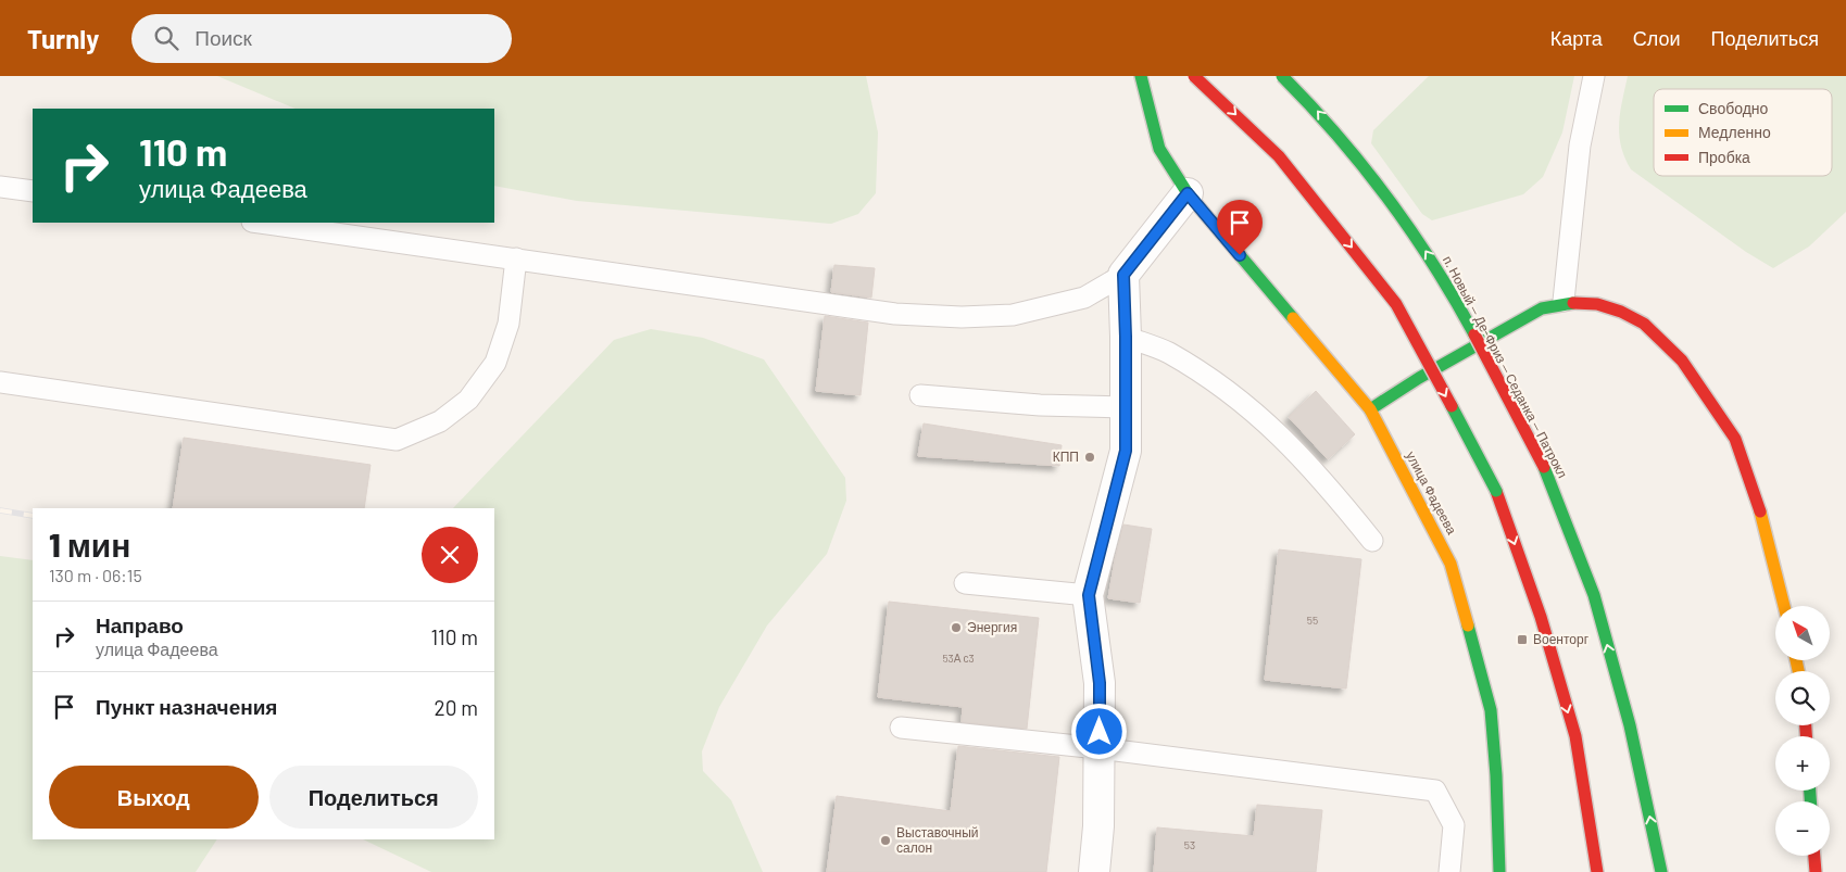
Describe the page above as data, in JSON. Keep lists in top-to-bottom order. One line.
{"streets":{"main road":["п. Новый — Де-Фриз — Седанка — Патрокл","улица Фадеева"]},"places":{"other":["КПП","Энергия","Выставочный салон"],"transit":["Военторг"]},"house_numbers":["55","53А с3","53"],"legend":["Свободно","Медленно","Пробка"],"north":"top left","page":{"header":"Turnly","search":"Поиск","nav":["Карта","Слои","Поделиться"],"turn":["110 m","улица Фадеева"],"heading":["1 мин","130 m · 06:15"],"list":[{"name":"Направо","note":"улица Фадеева","value":"110 m"},{"name":"Пункт назначения","value":"20 m"}],"map_buttons":["+","−"],"buttons":["Выход","Поделиться"]}}
